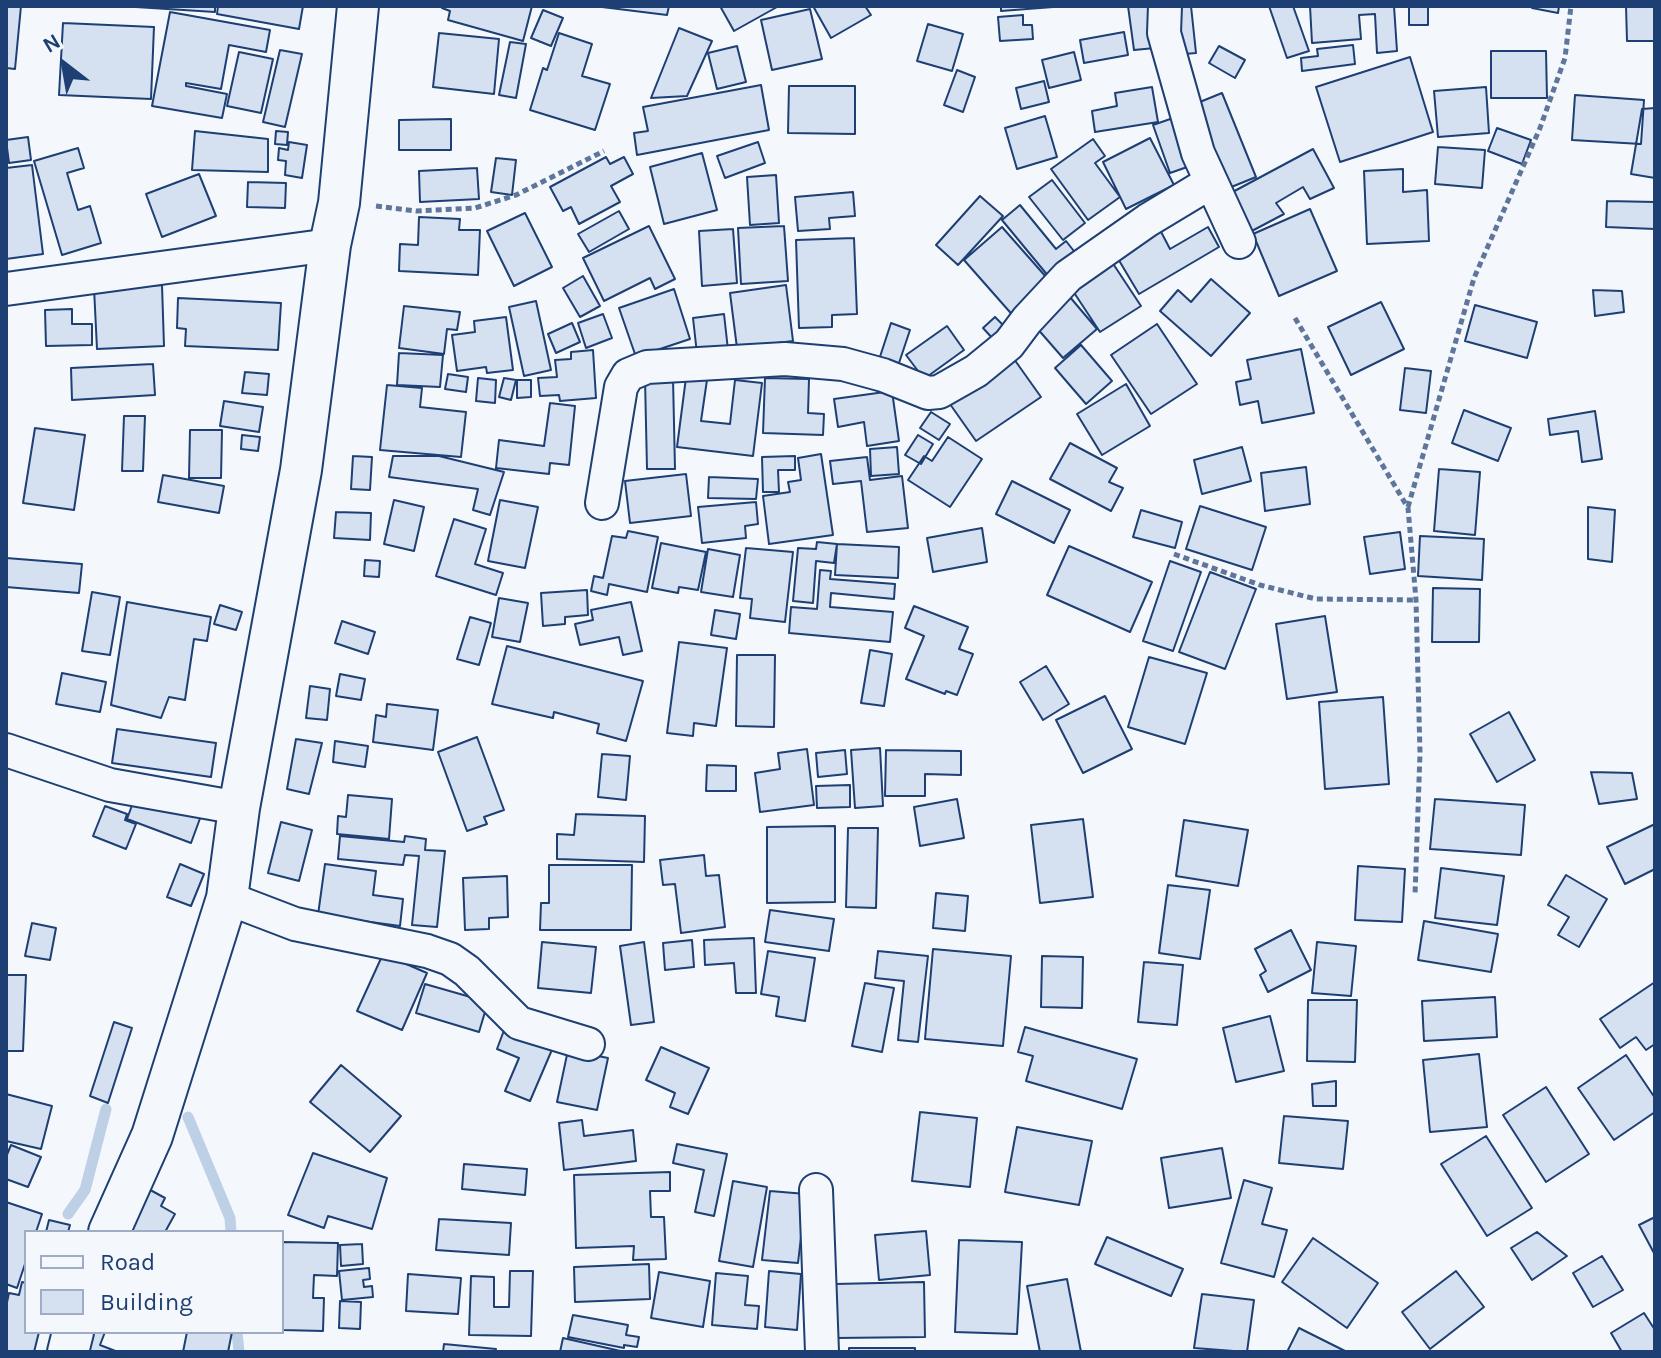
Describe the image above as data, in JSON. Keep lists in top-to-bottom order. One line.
{"legend":["Road","Building"],"north":"top left"}
